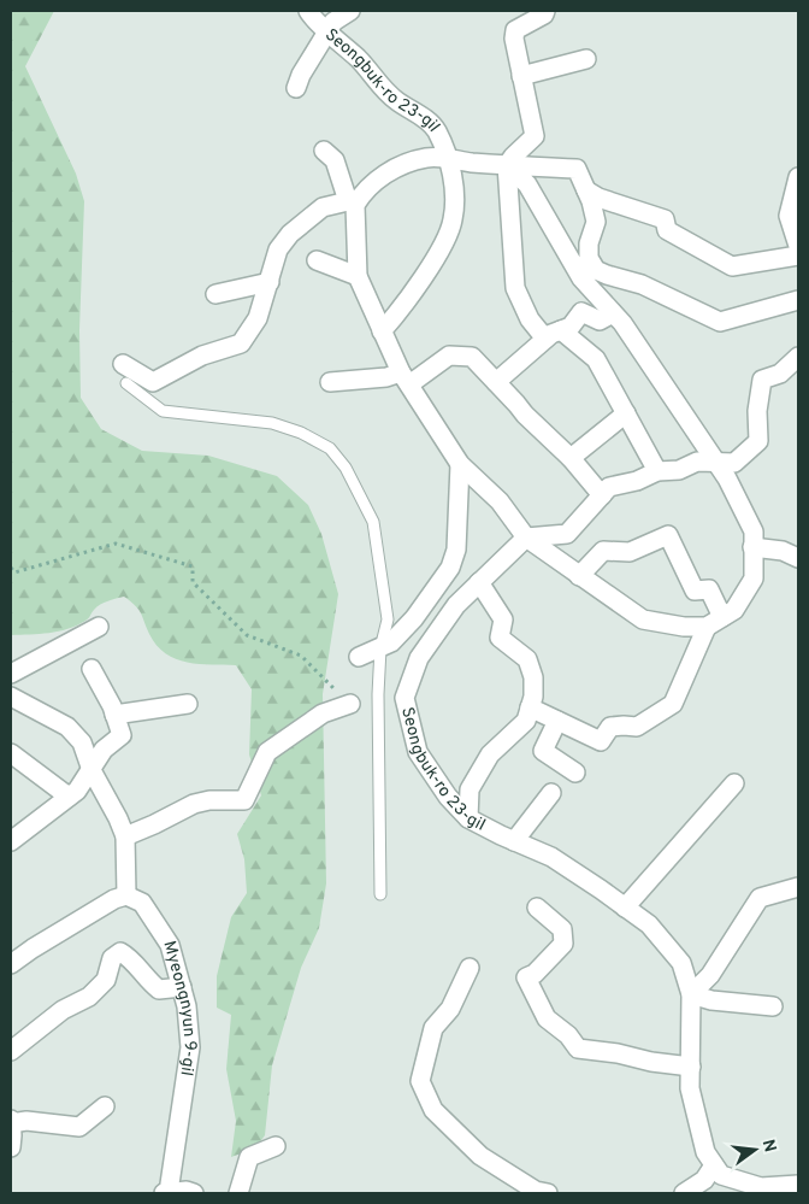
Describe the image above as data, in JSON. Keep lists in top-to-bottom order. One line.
{"streets":{"street":["Seongbuk-ro 23-gil","Myeongnyun 9-gil"]},"north":"right"}
